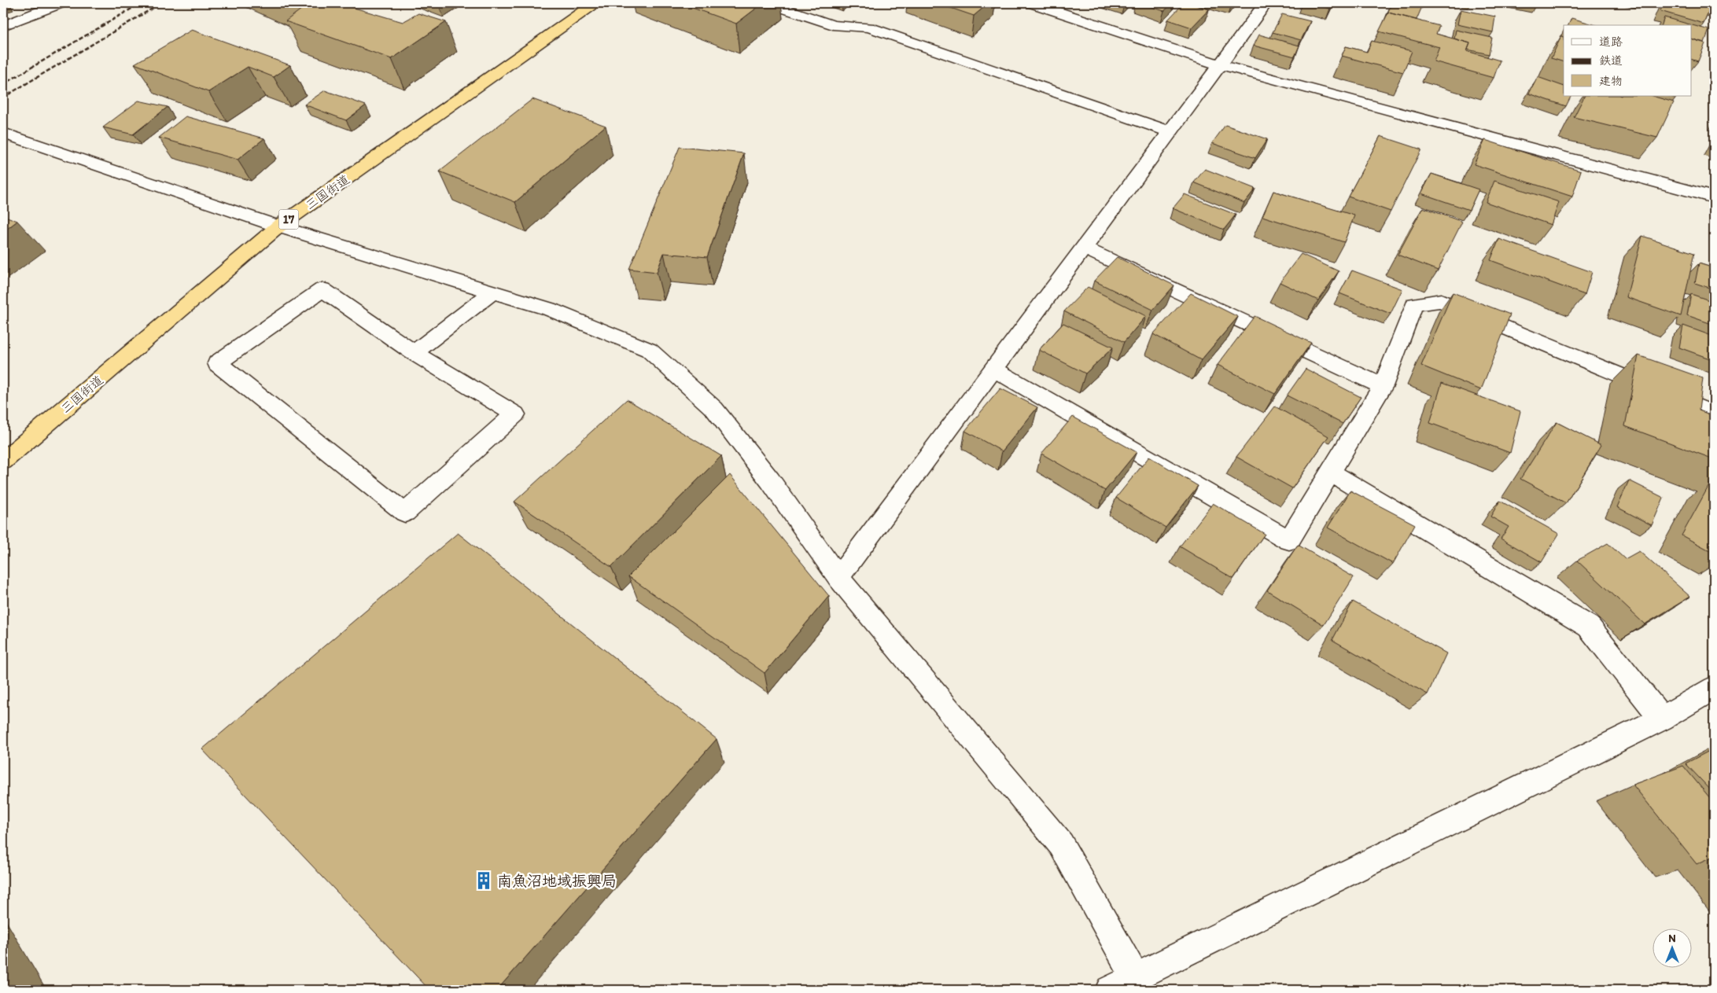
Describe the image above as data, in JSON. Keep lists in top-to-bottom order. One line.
{"streets":{"highway":["三国街道","17"]},"places":{"building":["南魚沼地域振興局"]},"legend":["道路","鉄道","建物"],"north":"top"}
